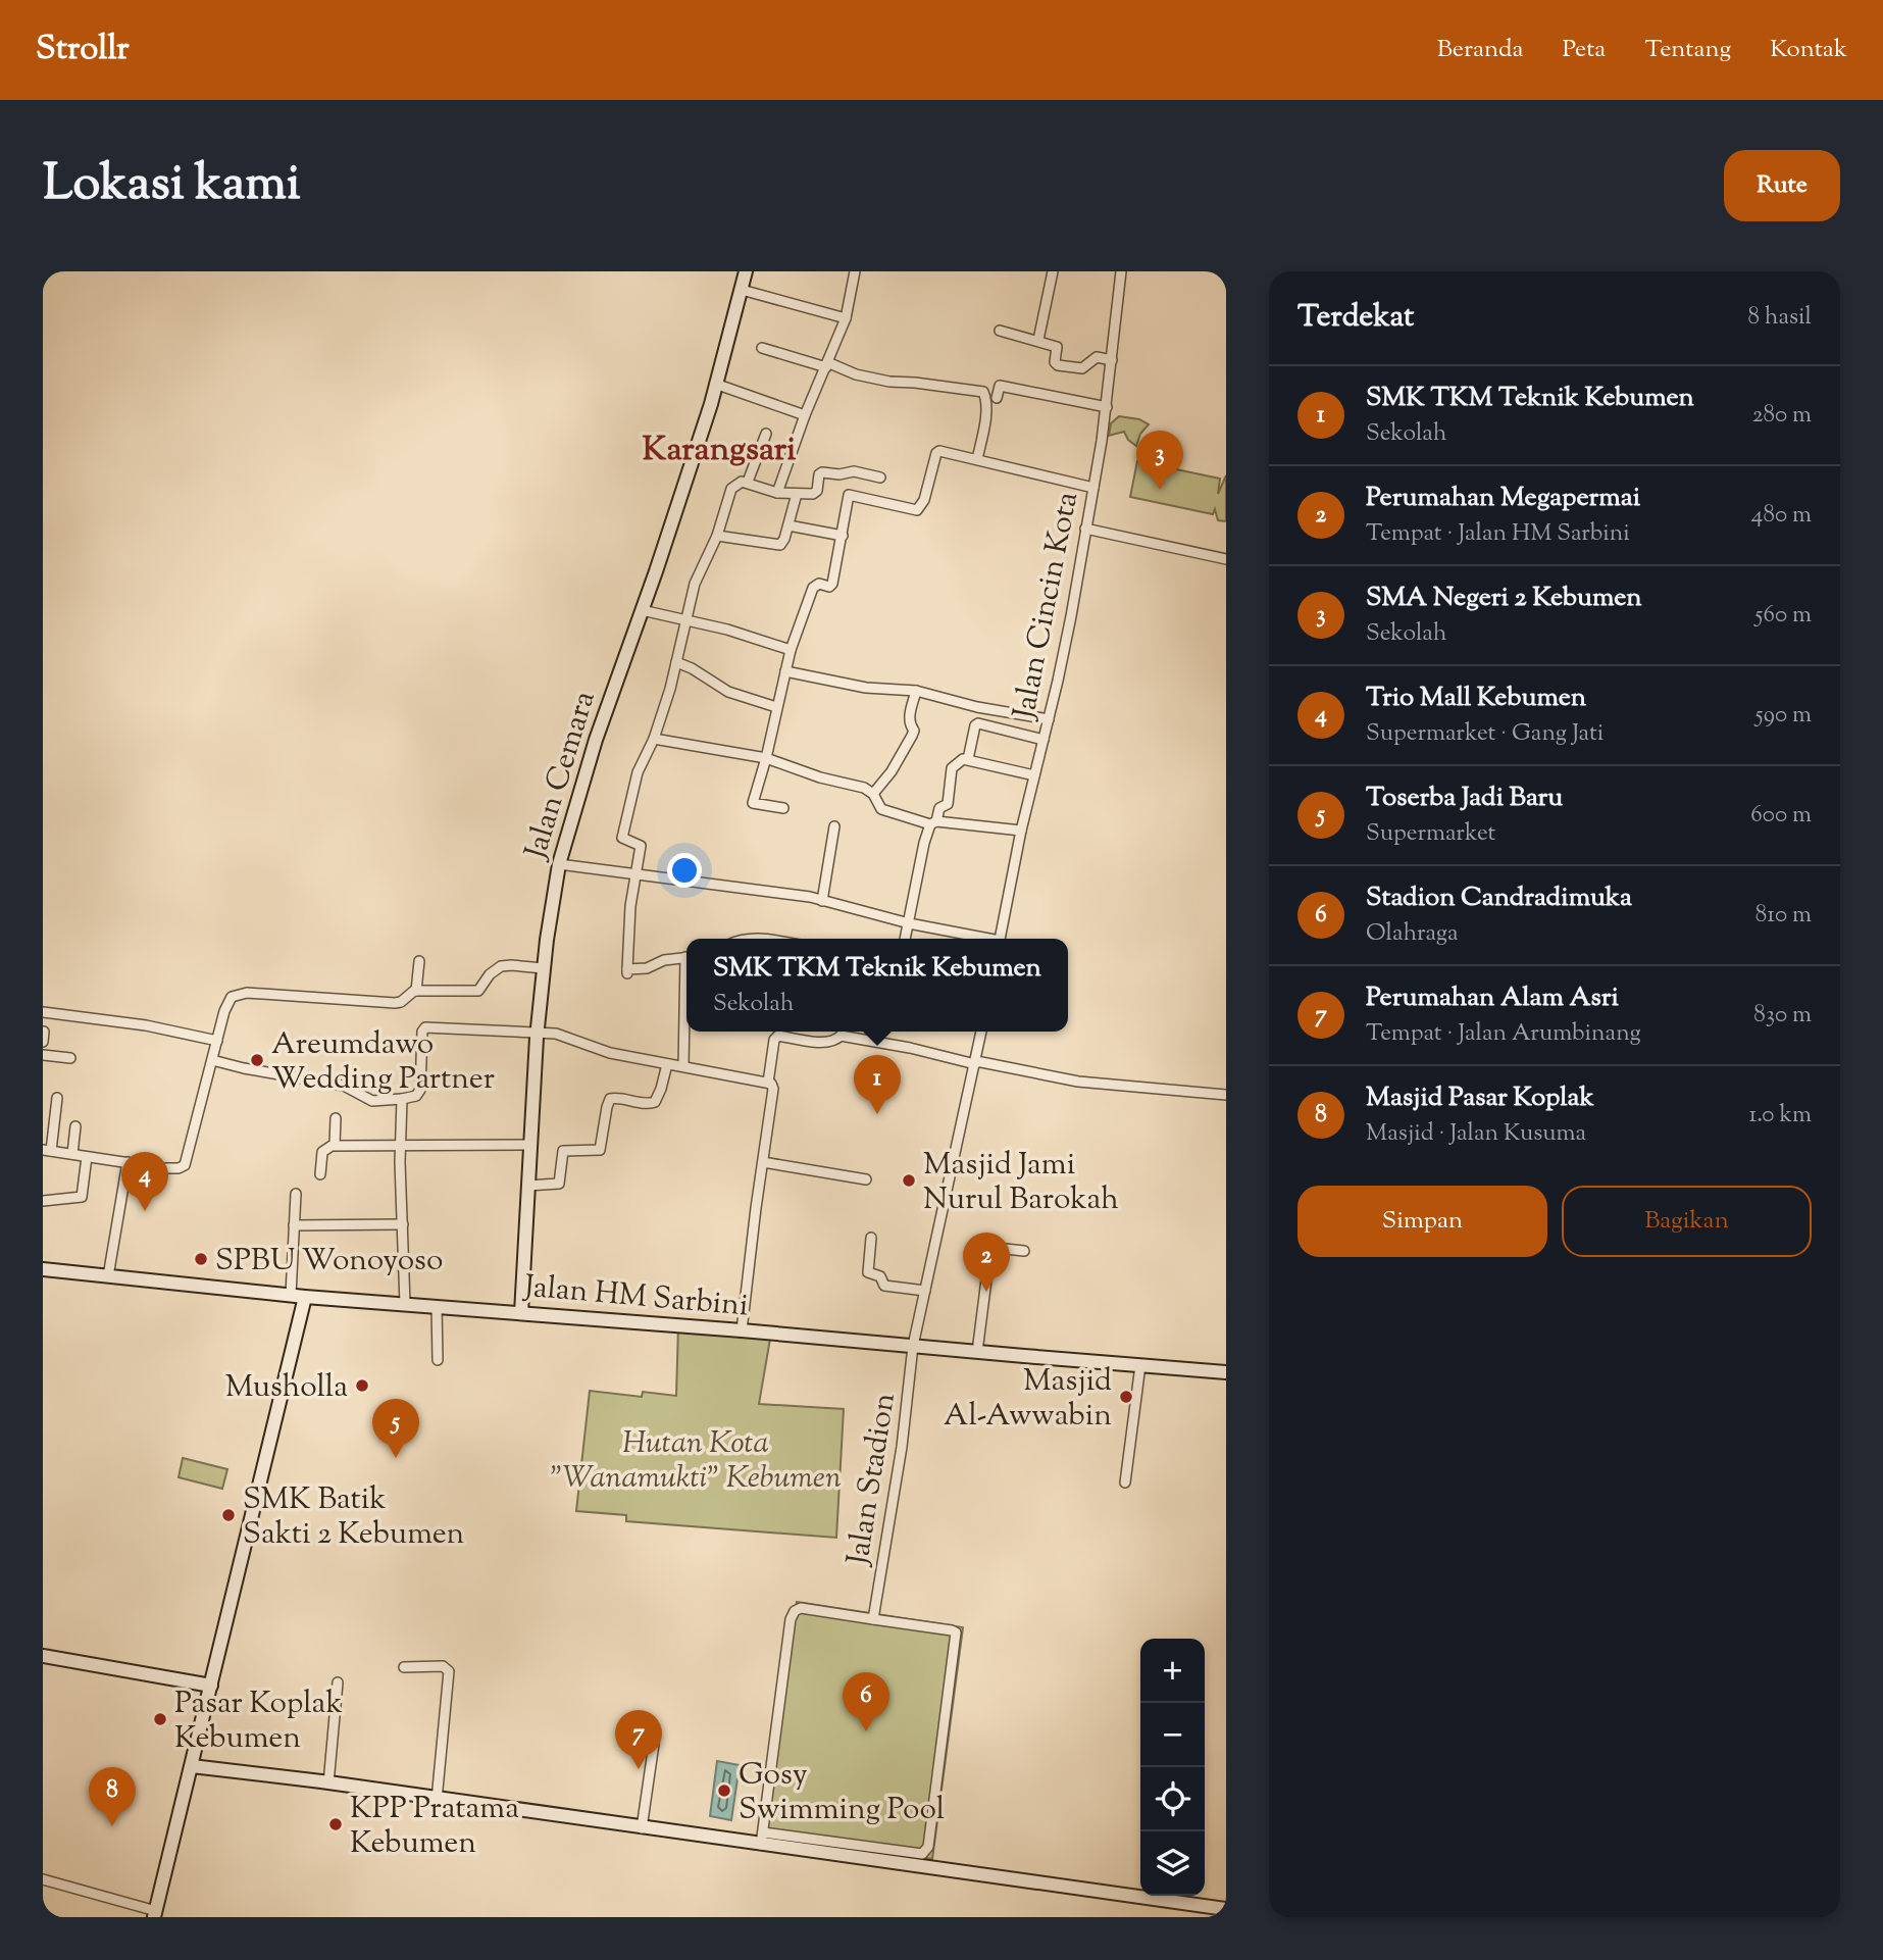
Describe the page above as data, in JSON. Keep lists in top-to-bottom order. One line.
{"streets":{"main road":["Jalan Cemara","Jalan HM Sarbini"],"street":["Jalan Cincin Kota","Jalan Stadion"]},"crossings":[["Jalan Cemara","Jalan HM Sarbini"],["Jalan HM Sarbini","Jalan Stadion"]],"districts":["Karangsari"],"parks":["Hutan Kota \"Wanamukti\" Kebumen"],"places":["Areumdawo Wedding Partner","Masjid Jami Nurul Barokah","SPBU Wonoyoso","Musholla","Masjid Al-Awwabin","SMK Batik Sakti 2 Kebumen","Pasar Koplak Kebumen","Gosy Swimming Pool","KPP Pratama Kebumen"],"page":{"header":"Strollr","nav":["Beranda","Peta","Tentang","Kontak"],"title":"Lokasi kami","buttons":["Rute",["Simpan","Bagikan"]],"heading":["Terdekat","8 hasil"],"list":[{"mark":"1","name":"SMK TKM Teknik Kebumen","note":"Sekolah","value":"280 m"},{"mark":"2","name":"Perumahan Megapermai","note":"Tempat · Jalan HM Sarbini","value":"480 m"},{"mark":"3","name":"SMA Negeri 2 Kebumen","note":"Sekolah","value":"560 m"},{"mark":"4","name":"Trio Mall Kebumen","note":"Supermarket · Gang Jati","value":"590 m"},{"mark":"5","name":"Toserba Jadi Baru","note":"Supermarket","value":"600 m"},{"mark":"6","name":"Stadion Candradimuka","note":"Olahraga","value":"810 m"},{"mark":"7","name":"Perumahan Alam Asri","note":"Tempat · Jalan Arumbinang","value":"830 m"},{"mark":"8","name":"Masjid Pasar Koplak","note":"Masjid · Jalan Kusuma","value":"1.0 km"}],"pins":["3","1","4","2","5","6","7","8"],"popup":["SMK TKM Teknik Kebumen","Sekolah"],"map_buttons":["+","−"]}}
